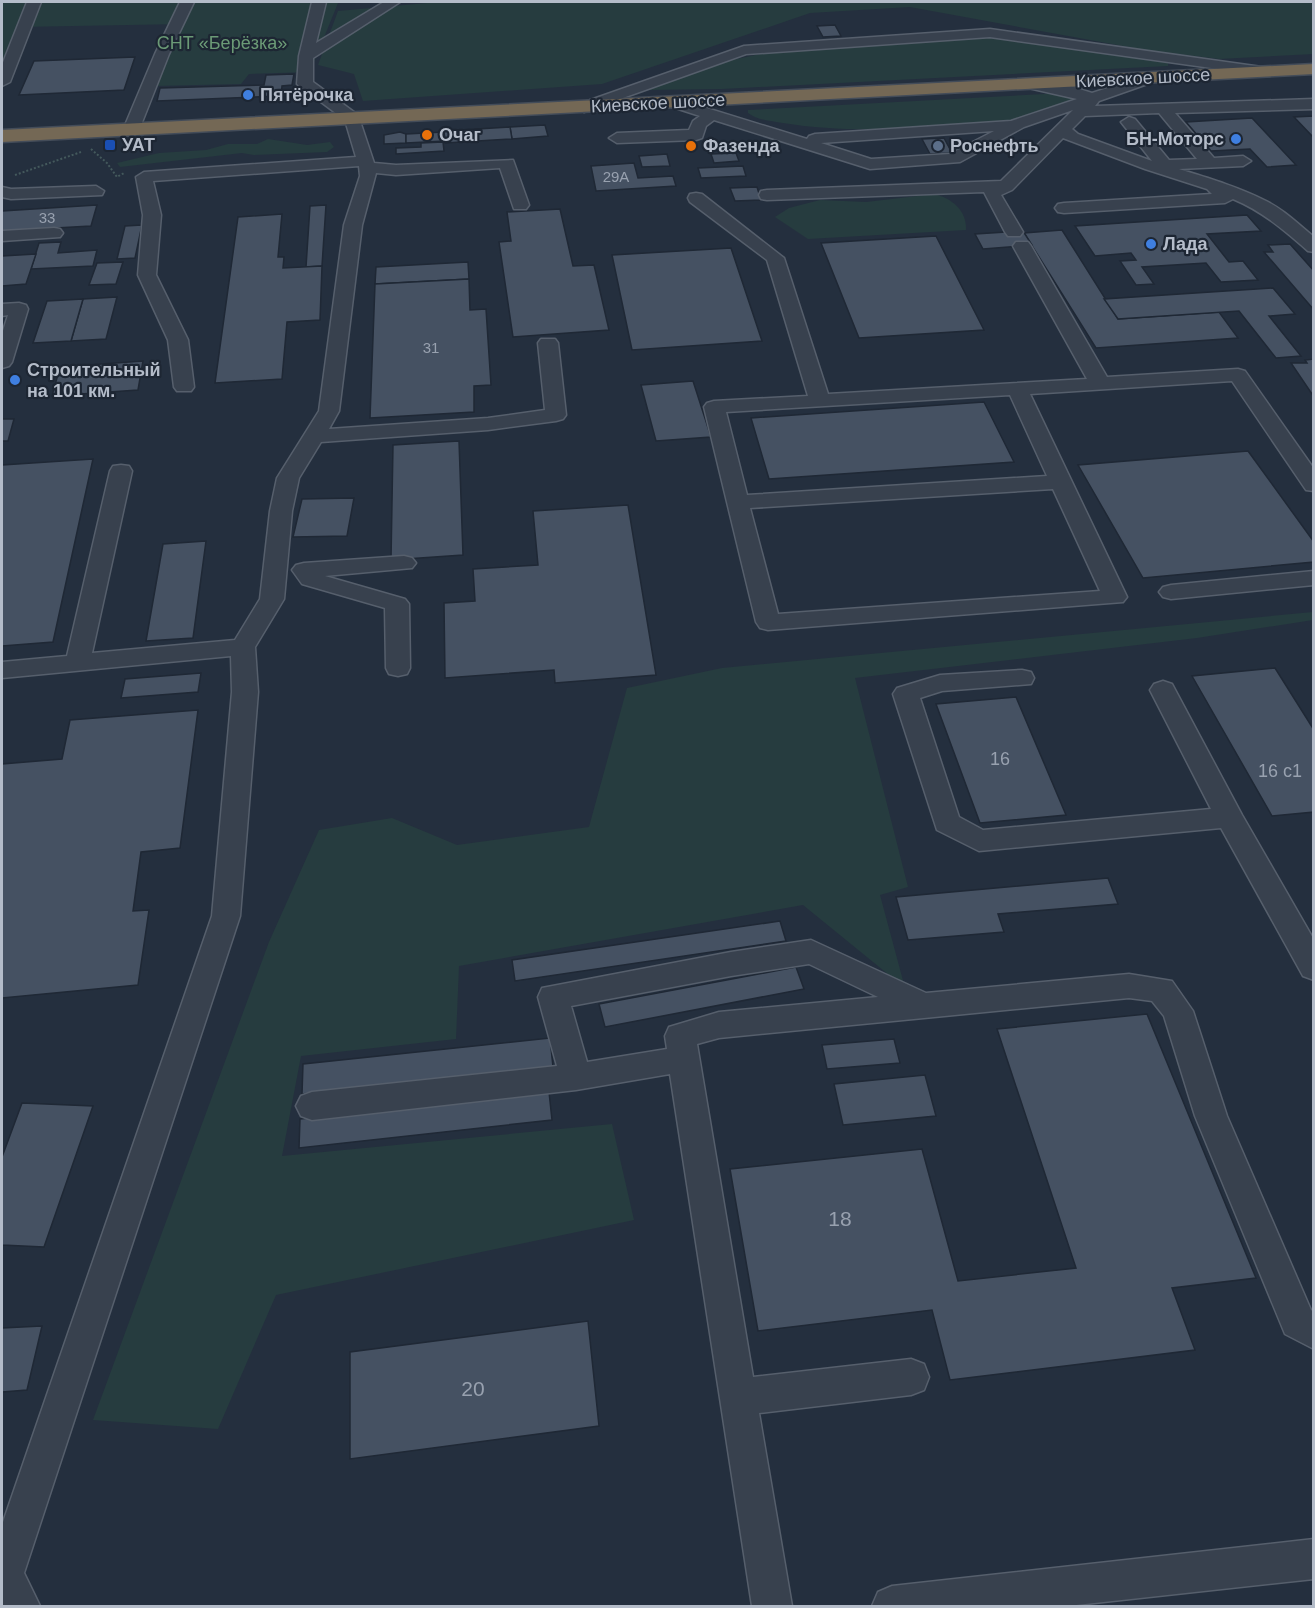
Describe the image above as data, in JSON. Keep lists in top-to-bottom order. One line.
{"streets":{"highway":["Киевское шоссе"]},"parks":["СНТ «Берёзка»"],"places":{"other":["Пятёрочка","Очаг","БН-Моторс","Фазенда","Роснефть","Лада","Строительный на 101 км."],"transit":["УАТ"]},"house_numbers":["29А","33","31","16","16 с1","18","20"]}
